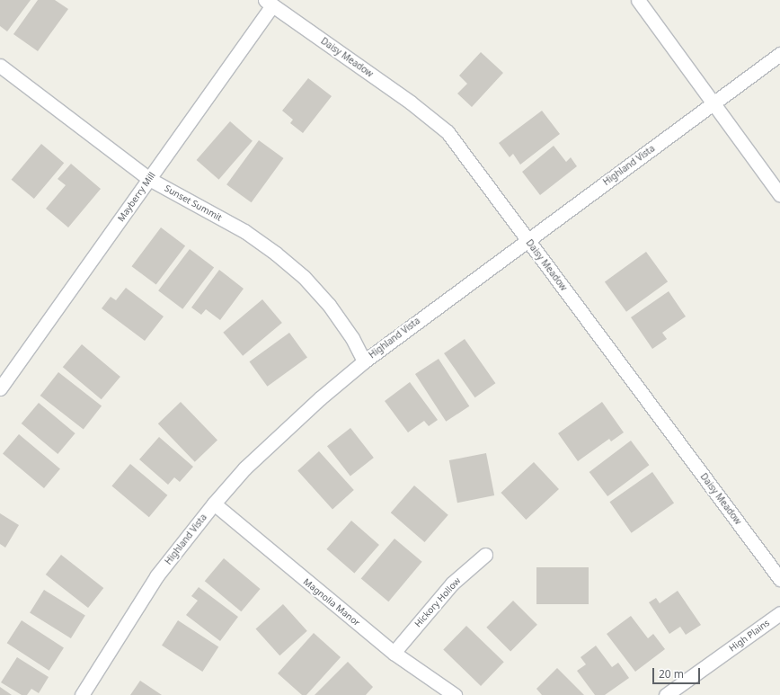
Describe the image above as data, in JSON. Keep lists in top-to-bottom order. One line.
{"streets":{"street":["Daisy Meadow","Highland Vista","Mayberry Mill","Sunset Summit","Magnolia Manor","Hickory Hollow","High Plains"]},"crossings":[["Daisy Meadow","Highland Vista"],["Daisy Meadow","Mayberry Mill"],["Highland Vista","Sunset Summit"],["Highland Vista","Magnolia Manor"],["Mayberry Mill","Sunset Summit"],["Magnolia Manor","Hickory Hollow"]],"scale_bar":"20 m"}
